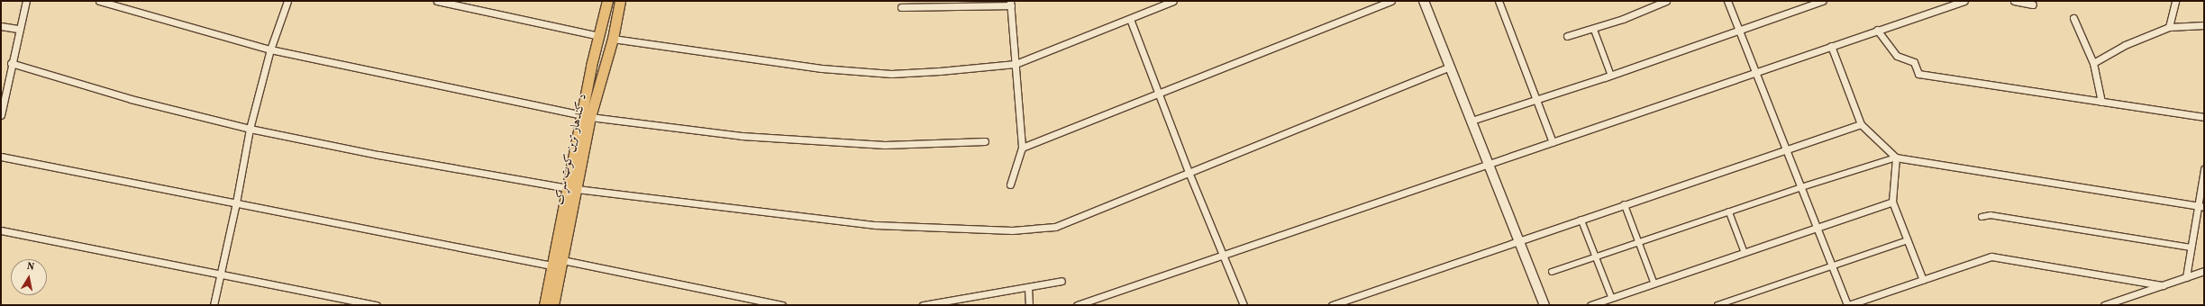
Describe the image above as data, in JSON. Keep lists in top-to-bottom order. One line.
{"streets":{"main road":["د کندهار ترين کوټ سړک"]},"north":"top"}
